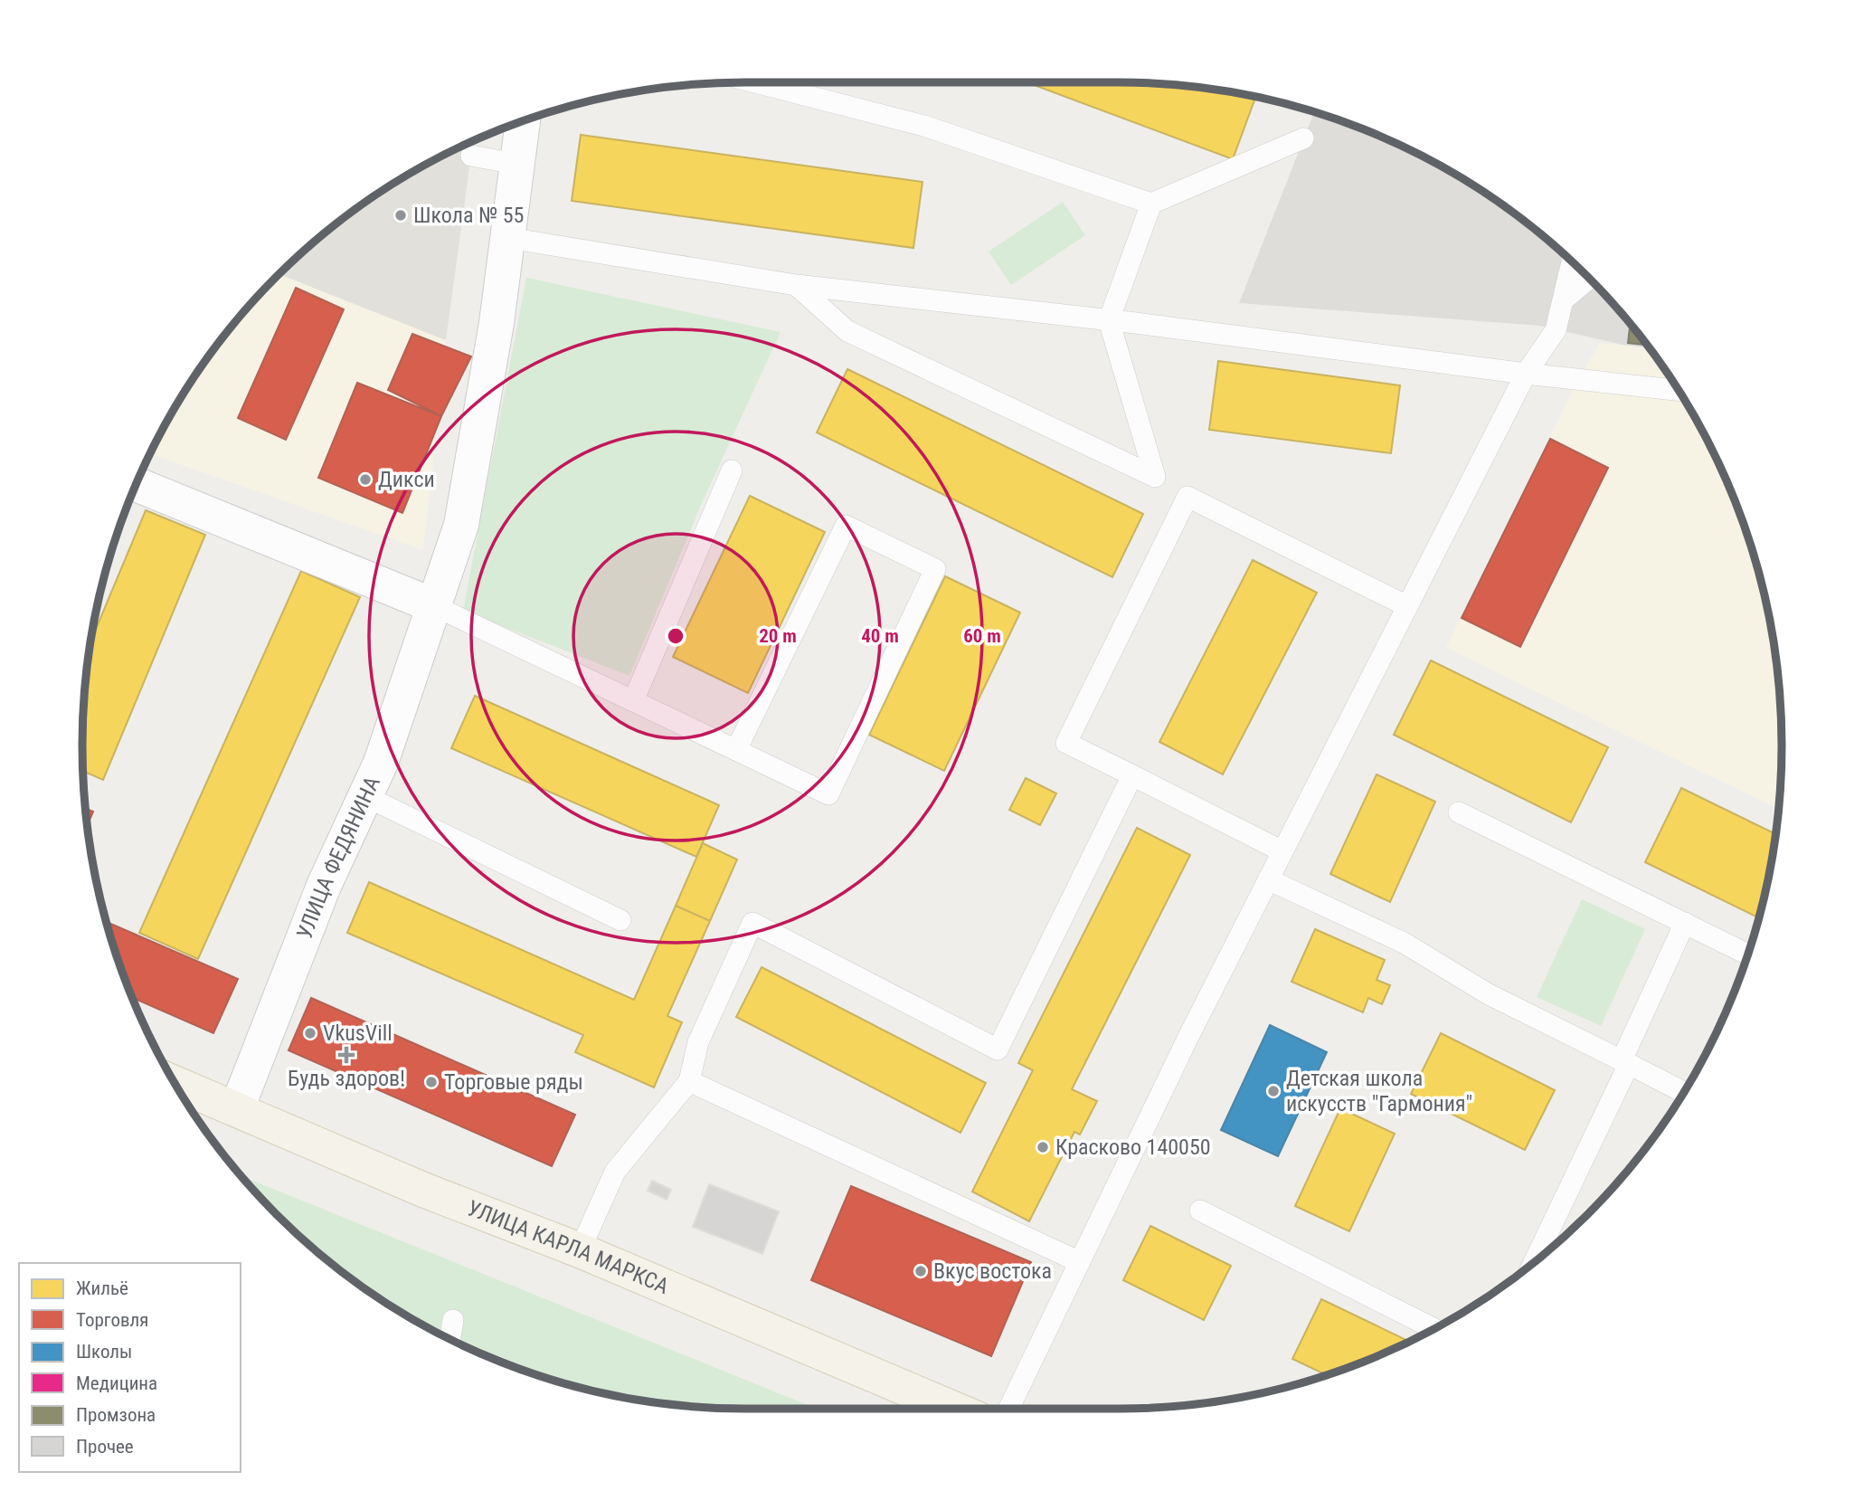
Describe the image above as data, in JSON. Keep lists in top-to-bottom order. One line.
{"streets":{"main road":["УЛИЦА КАРЛА МАРКСА"],"street":["УЛИЦА ФЕДЯНИНА"]},"crossings":[["УЛИЦА ФЕДЯНИНА","УЛИЦА КАРЛА МАРКСА"]],"places":{"other":["Школа № 55","Дикси","VkusVill","Торговые ряды","Детская школа искусств \"Гармония\"","Красково 140050","Вкус востока"],"health":["Будь здоров!"]},"legend":["Жильё","Торговля","Школы","Медицина","Промзона","Прочее"],"rings":["20 m","40 m","60 m"]}
